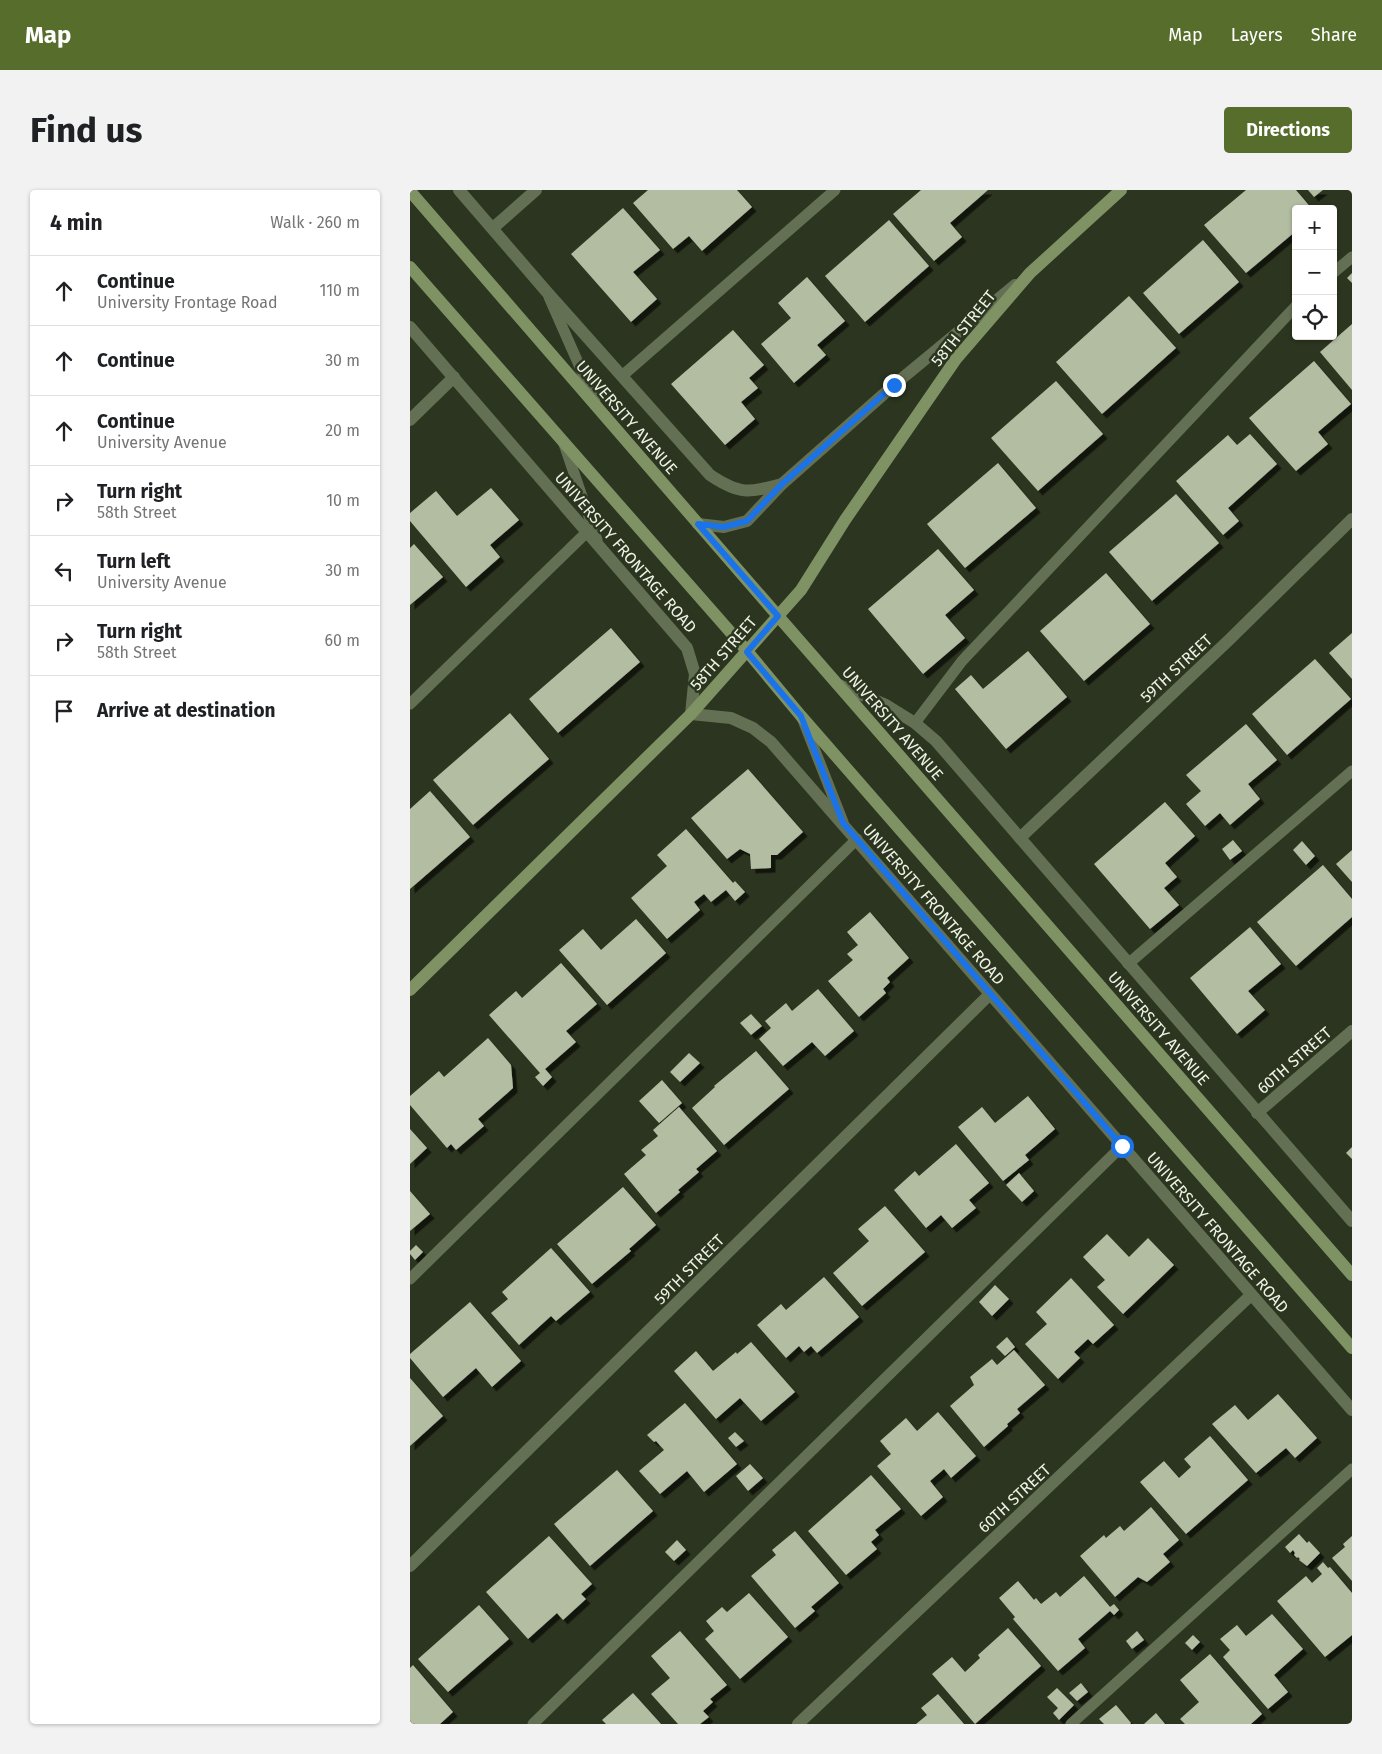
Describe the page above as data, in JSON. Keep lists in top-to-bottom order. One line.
{"streets":{"main road":["58TH STREET","UNIVERSITY AVENUE"],"street":["UNIVERSITY FRONTAGE ROAD","59TH STREET","60TH STREET"]},"crossings":[["58TH STREET","UNIVERSITY AVENUE"],["58TH STREET","UNIVERSITY FRONTAGE ROAD"],["UNIVERSITY FRONTAGE ROAD","59TH STREET"],["UNIVERSITY FRONTAGE ROAD","60TH STREET"]],"page":{"header":"Map","nav":["Map","Layers","Share"],"buttons":"Directions","title":"Find us","heading":["4 min","Walk · 260 m"],"map_buttons":["+","−"],"list":[["Continue","University Frontage Road","110 m"],["Continue","30 m"],["Continue","University Avenue","20 m"],["Turn right","58th Street","10 m"],["Turn left","University Avenue","30 m"],["Turn right","58th Street","60 m"],"Arrive at destination"]}}
